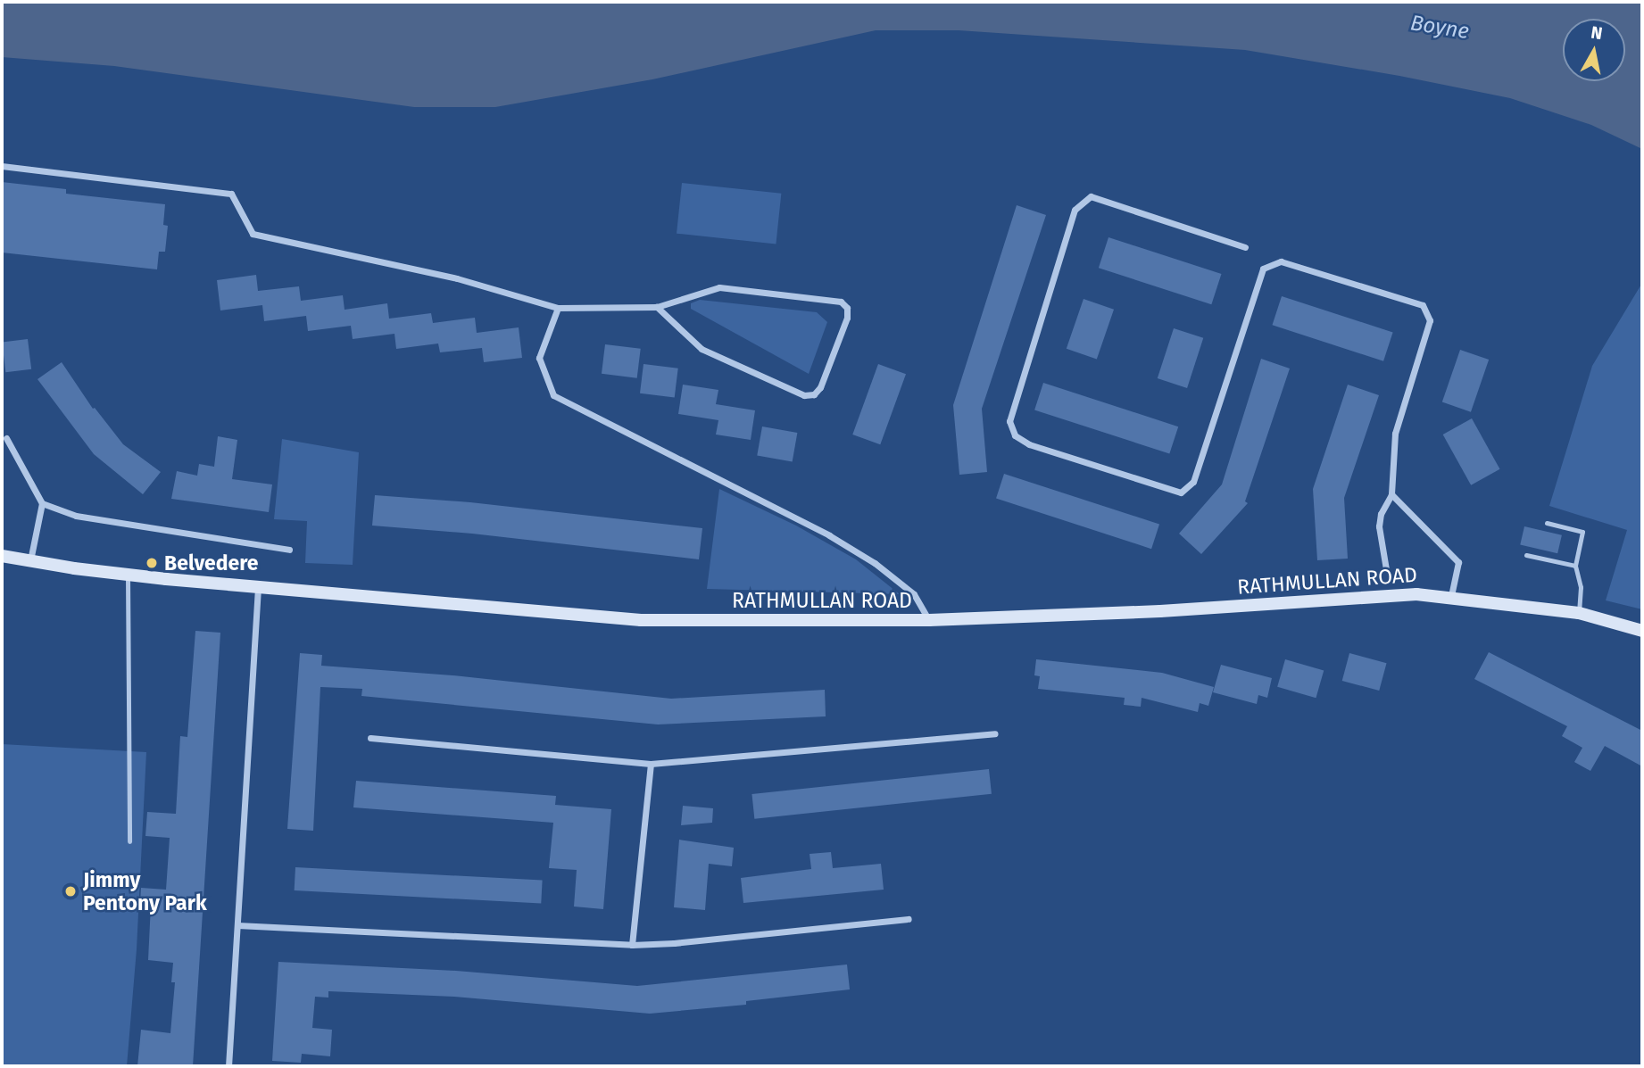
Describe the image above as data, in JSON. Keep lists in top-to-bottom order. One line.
{"streets":{"street":["RATHMULLAN ROAD"]},"water":["Boyne"],"places":["Belvedere","Jimmy Pentony Park"],"north":"top"}
